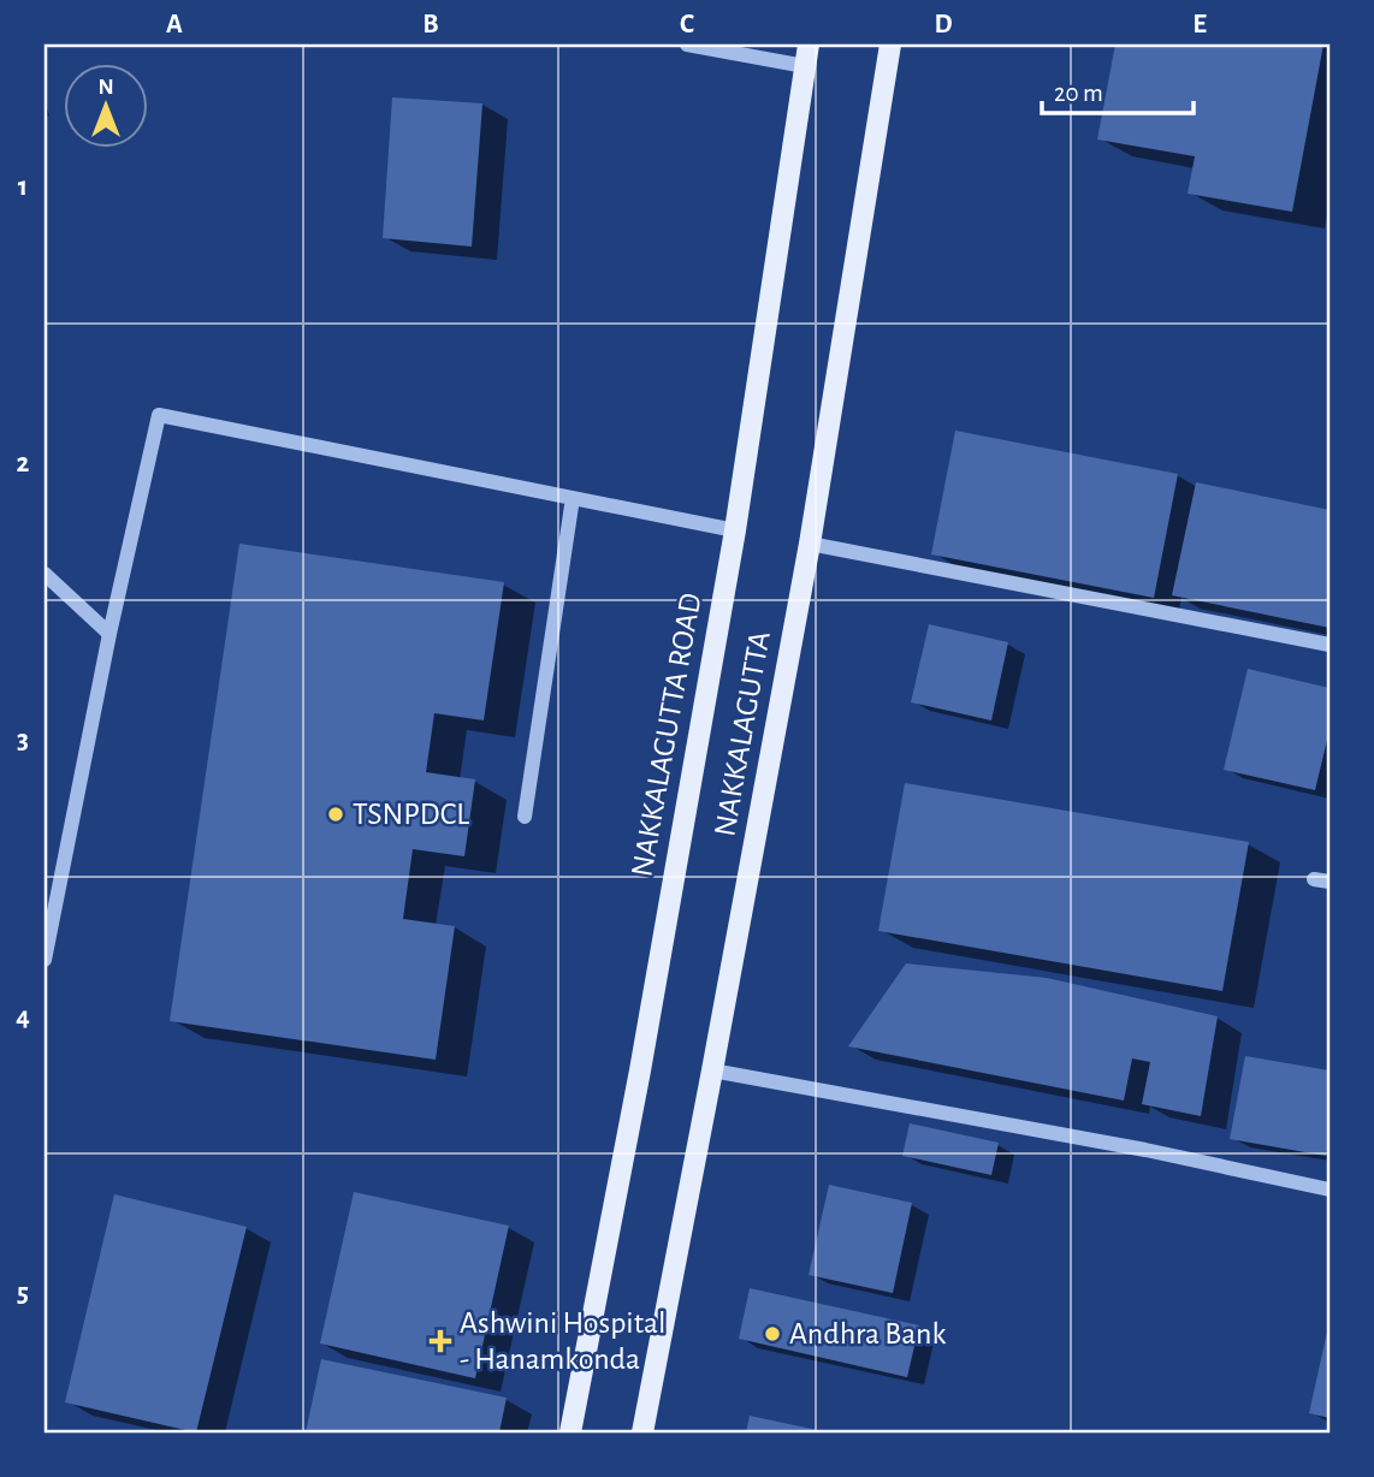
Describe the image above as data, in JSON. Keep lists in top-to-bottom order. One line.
{"streets":{"main road":["NAKKALAGUTTA","NAKKALAGUTTA ROAD"]},"places":{"other":["TSNPDCL","Andhra Bank"],"health":["Ashwini Hospital - Hanamkonda"]},"scale_bar":"20 m","north":"top","grid":{"columns":["A","B","C","D","E"],"rows":["1","2","3","4","5"]}}
